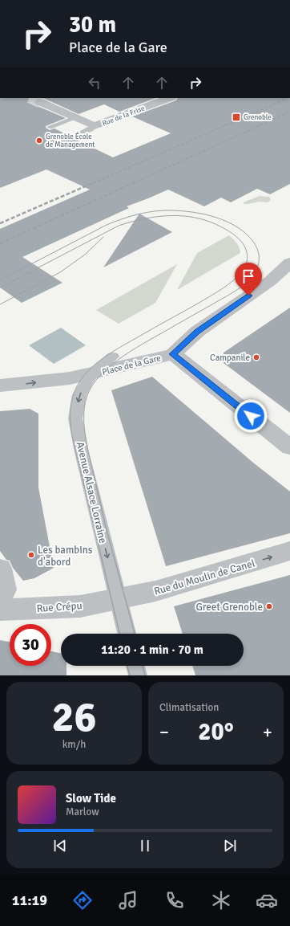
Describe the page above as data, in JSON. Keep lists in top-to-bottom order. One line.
{"streets":{"street":["Rue de la Frise","Place de la Gare","Avenue Alsace Lorraine","Rue du Moulin de Canel","Rue Crépu"]},"crossings":[["Place de la Gare","Avenue Alsace Lorraine"],["Avenue Alsace Lorraine","Rue du Moulin de Canel"],["Avenue Alsace Lorraine","Rue Crépu"],["Rue du Moulin de Canel","Rue Crépu"]],"one_way":["Avenue Alsace Lorraine","Rue du Moulin de Canel"],"places":{"transit":["Grenoble"],"other":["Grenoble École de Management","Campanile","Les bambins d'abord","Greet Grenoble"]},"page":{"turn":["30 m","Place de la Gare"],"limit":"30","trip":"11:20 · 1 min · 70 m","tile":[["26","km/h"],"Climatisation"],"heat":["−","20°","+"],"song":["Slow Tide","Marlow"],"tabs":"11:19"}}
